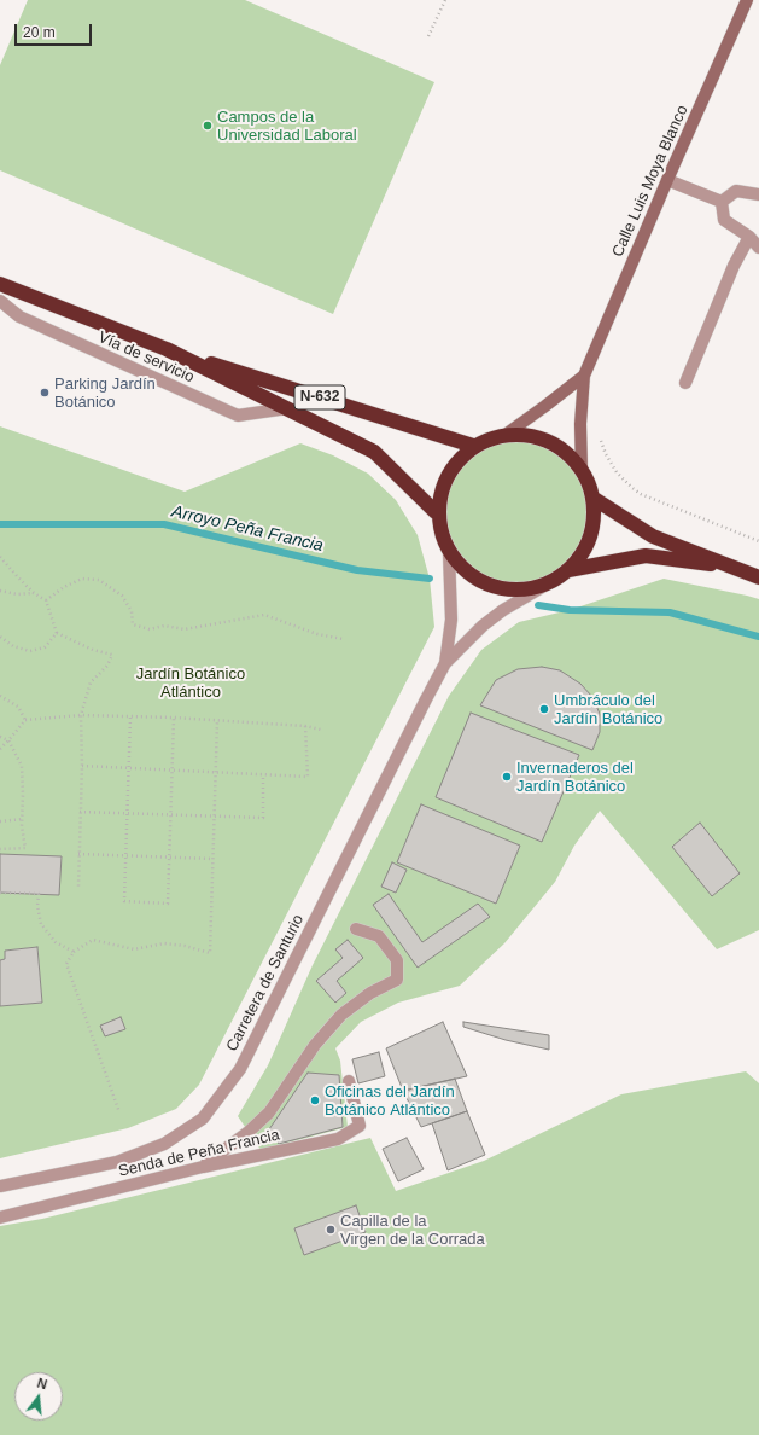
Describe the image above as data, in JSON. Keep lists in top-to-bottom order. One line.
{"streets":{"highway":["N-632"],"street":["Calle Luis Moya Blanco","Vía de servicio","Carretera de Santurio","Senda de Peña Francia"]},"crossings":[["Calle Luis Moya Blanco","N-632"],["Calle Luis Moya Blanco","Carretera de Santurio"],["Vía de servicio","N-632"],["N-632","Carretera de Santurio"]],"water":["Arroyo Peña Francia"],"parks":["Jardín Botánico Atlántico"],"places":["Campos de la Universidad Laboral","Parking Jardín Botánico","Umbráculo del Jardín Botánico","Invernaderos del Jardín Botánico","Oficinas del Jardín Botánico Atlántico","Capilla de la Virgen de la Corrada"],"scale_bar":"20 m","north":"top"}
